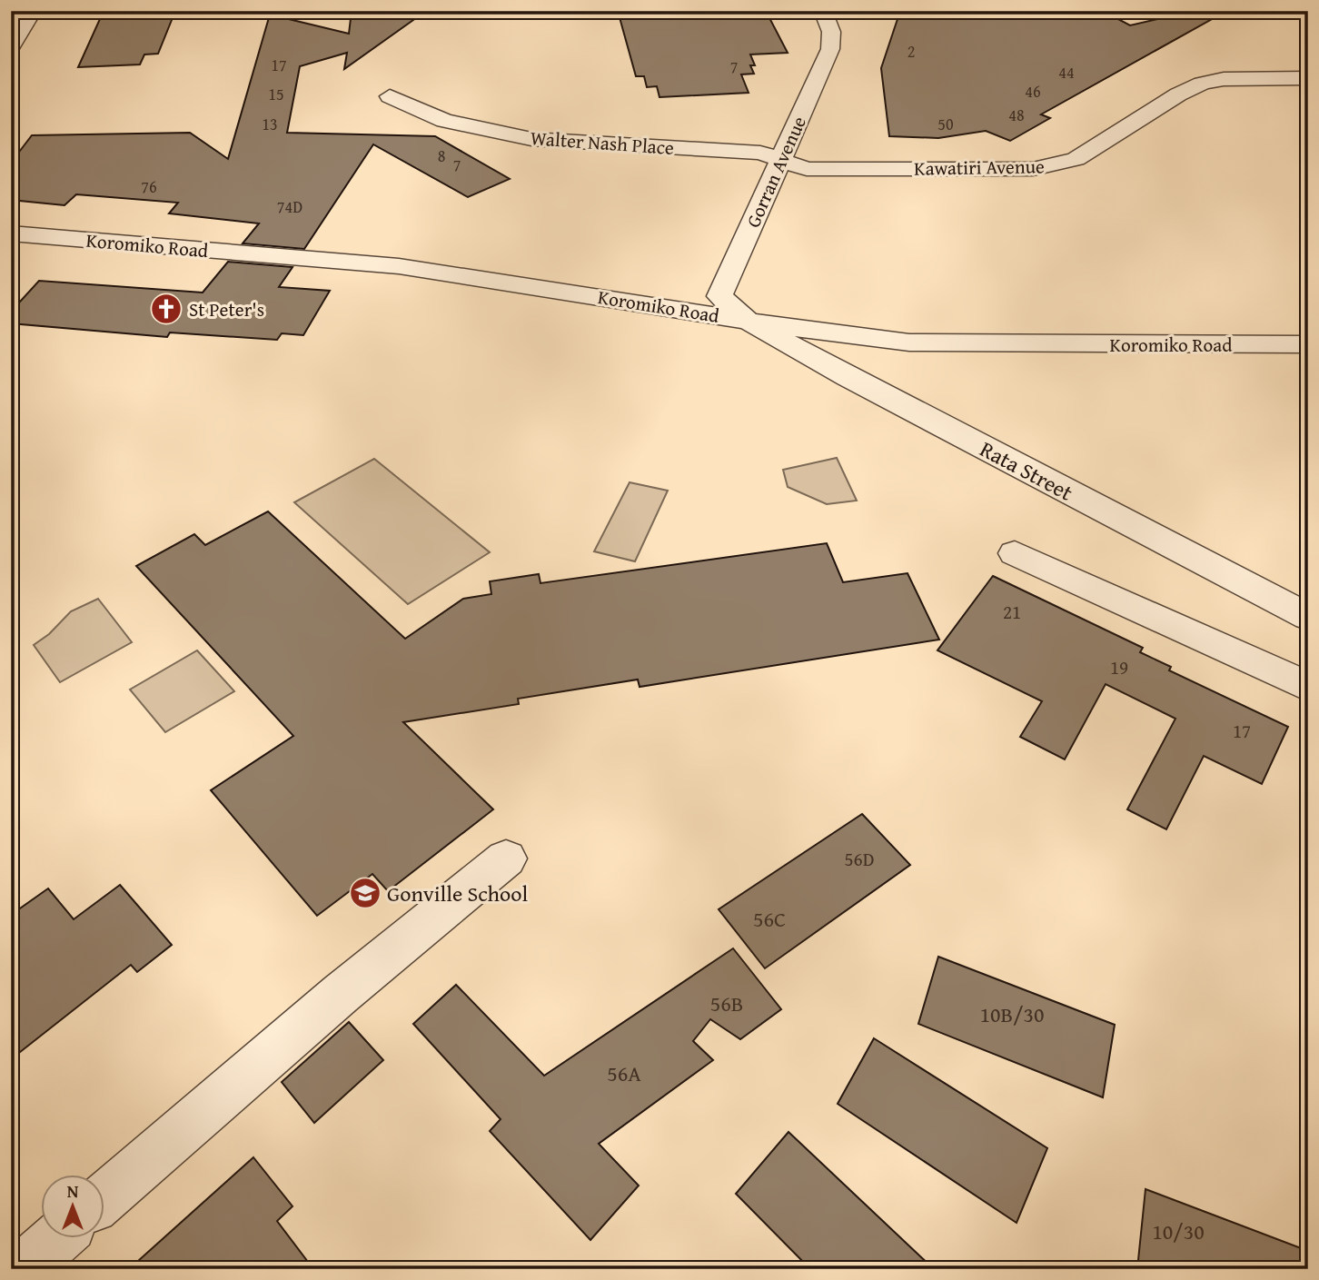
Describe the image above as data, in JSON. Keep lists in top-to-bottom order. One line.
{"streets":{"street":["Walter Nash Place","Kawatiri Avenue","Gorran Avenue","Koromiko Road","Rata Street"]},"crossings":[["Walter Nash Place","Kawatiri Avenue"],["Walter Nash Place","Gorran Avenue"],["Kawatiri Avenue","Gorran Avenue"],["Gorran Avenue","Koromiko Road"],["Gorran Avenue","Rata Street"],["Koromiko Road","Rata Street"]],"places":{"church":["St Peter's"],"school or university":["Gonville School"]},"house_numbers":["2","17","7","44","46","15","48","13","50","8","7","76","74D","21","19","17","56D","56C","56B","10B/30","56A","10/30"],"north":"top"}
